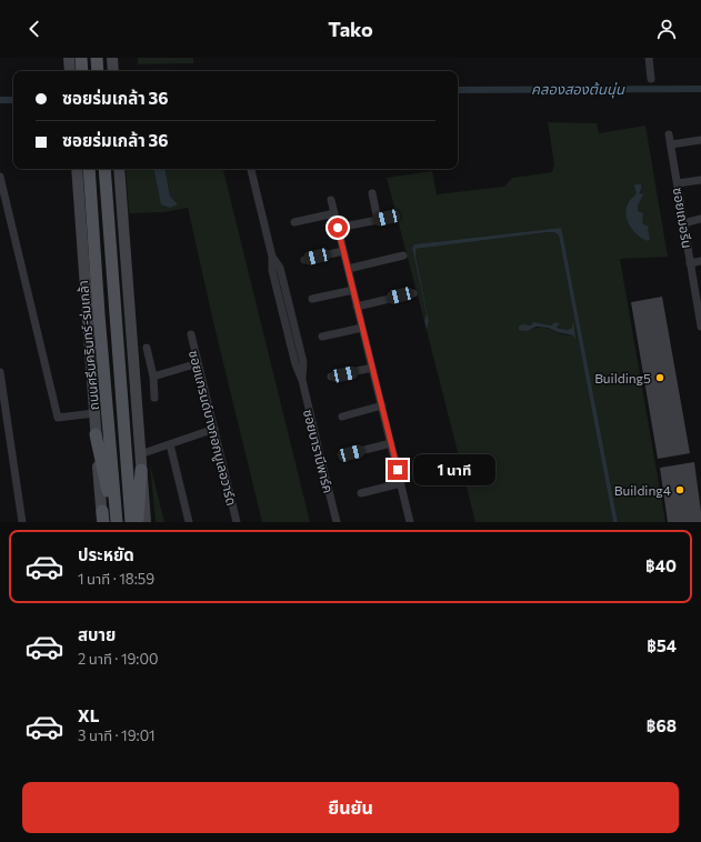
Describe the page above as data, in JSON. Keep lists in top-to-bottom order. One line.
{"streets":{"main road":["ถนนศรีนครินทร์-ร่มเกล้า"],"street":["ซอยเฌอรีน","ซอยแกรนด์บางกอกบูเลอวาร์ด","ซอยบารานีพาร์ค"]},"water":["คลองสองต้นนุ่น"],"places":["Building5","Building4"],"page":{"header":"Tako","banner":["ซอยร่มเกล้า 36","ซอยร่มเกล้า 36"],"bubble":"1 นาที","list":[{"name":"ประหยัด","note":"1 นาที · 18:59","value":"฿40"},{"name":"สบาย","note":"2 นาที · 19:00","value":"฿54"},{"name":"XL","note":"3 นาที · 19:01","value":"฿68"}],"buttons":"ยืนยัน"}}
